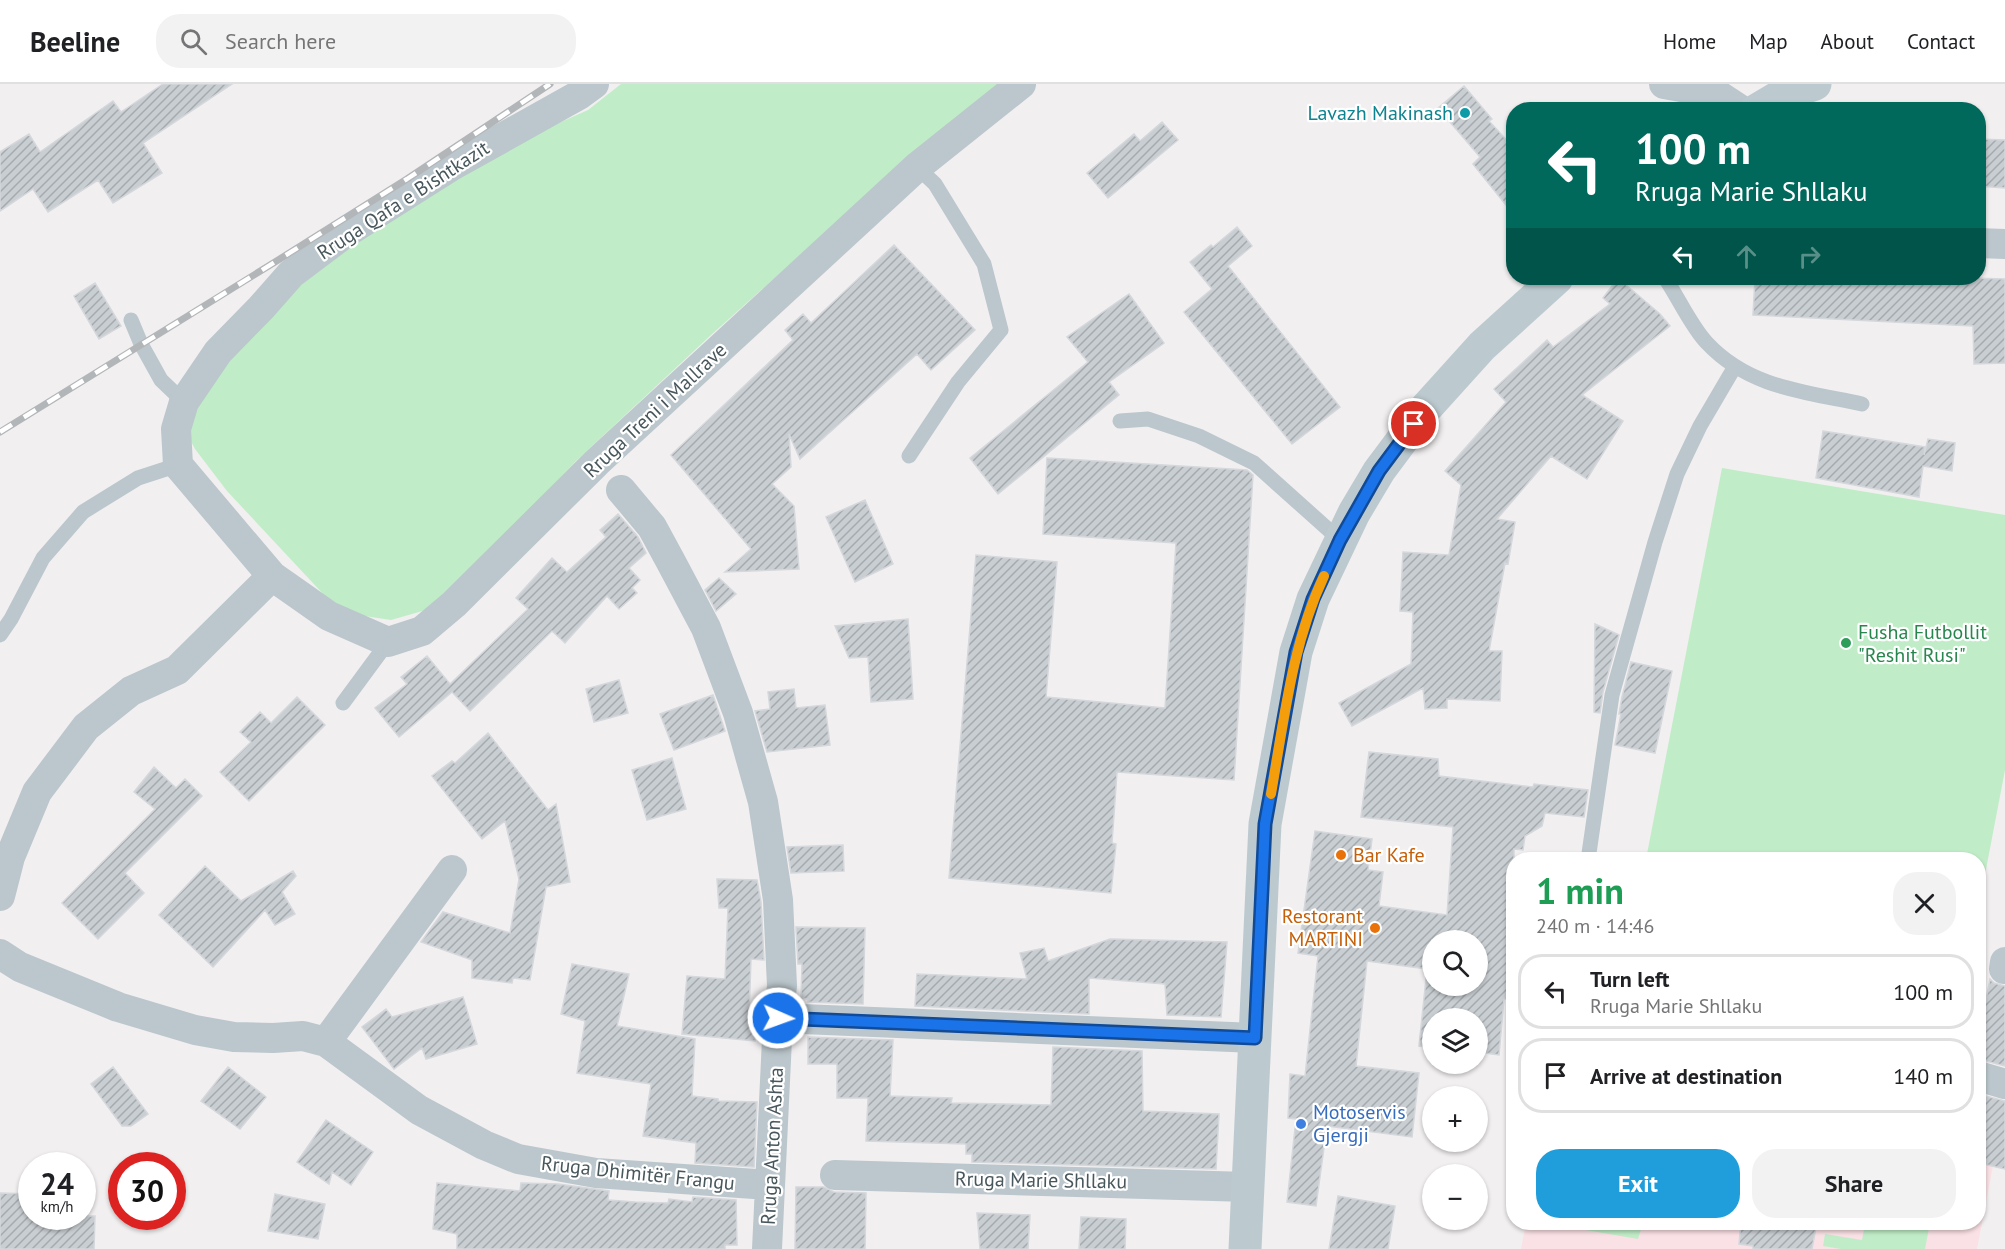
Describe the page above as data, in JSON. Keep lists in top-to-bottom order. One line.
{"streets":{"street":["Rruga Qafa e Bishtkazit","Rruga Treni i Mallrave","Rruga Anton Ashta","Rruga Dhimitër Frangu","Rruga Marie Shllaku"]},"crossings":[["Rruga Treni i Mallrave","Rruga Anton Ashta"],["Rruga Anton Ashta","Rruga Dhimitër Frangu"]],"places":["Lavazh Makinash","Fusha Futbollit \"Reshit Rusi\"","Bar Kafe","Restorant MARTINI","Motoservis Gjergji"],"page":{"header":"Beeline","search":"Search here","nav":["Home","Map","About","Contact"],"turn":["100 m","Rruga Marie Shllaku"],"heading":["1 min","240 m · 14:46"],"map_buttons":["+","−"],"list":[{"name":"Turn left","note":"Rruga Marie Shllaku","value":"100 m"},{"name":"Arrive at destination","value":"140 m"}],"buttons":["Exit","Share"],"speed":"24 km/h","limit":"30"}}
